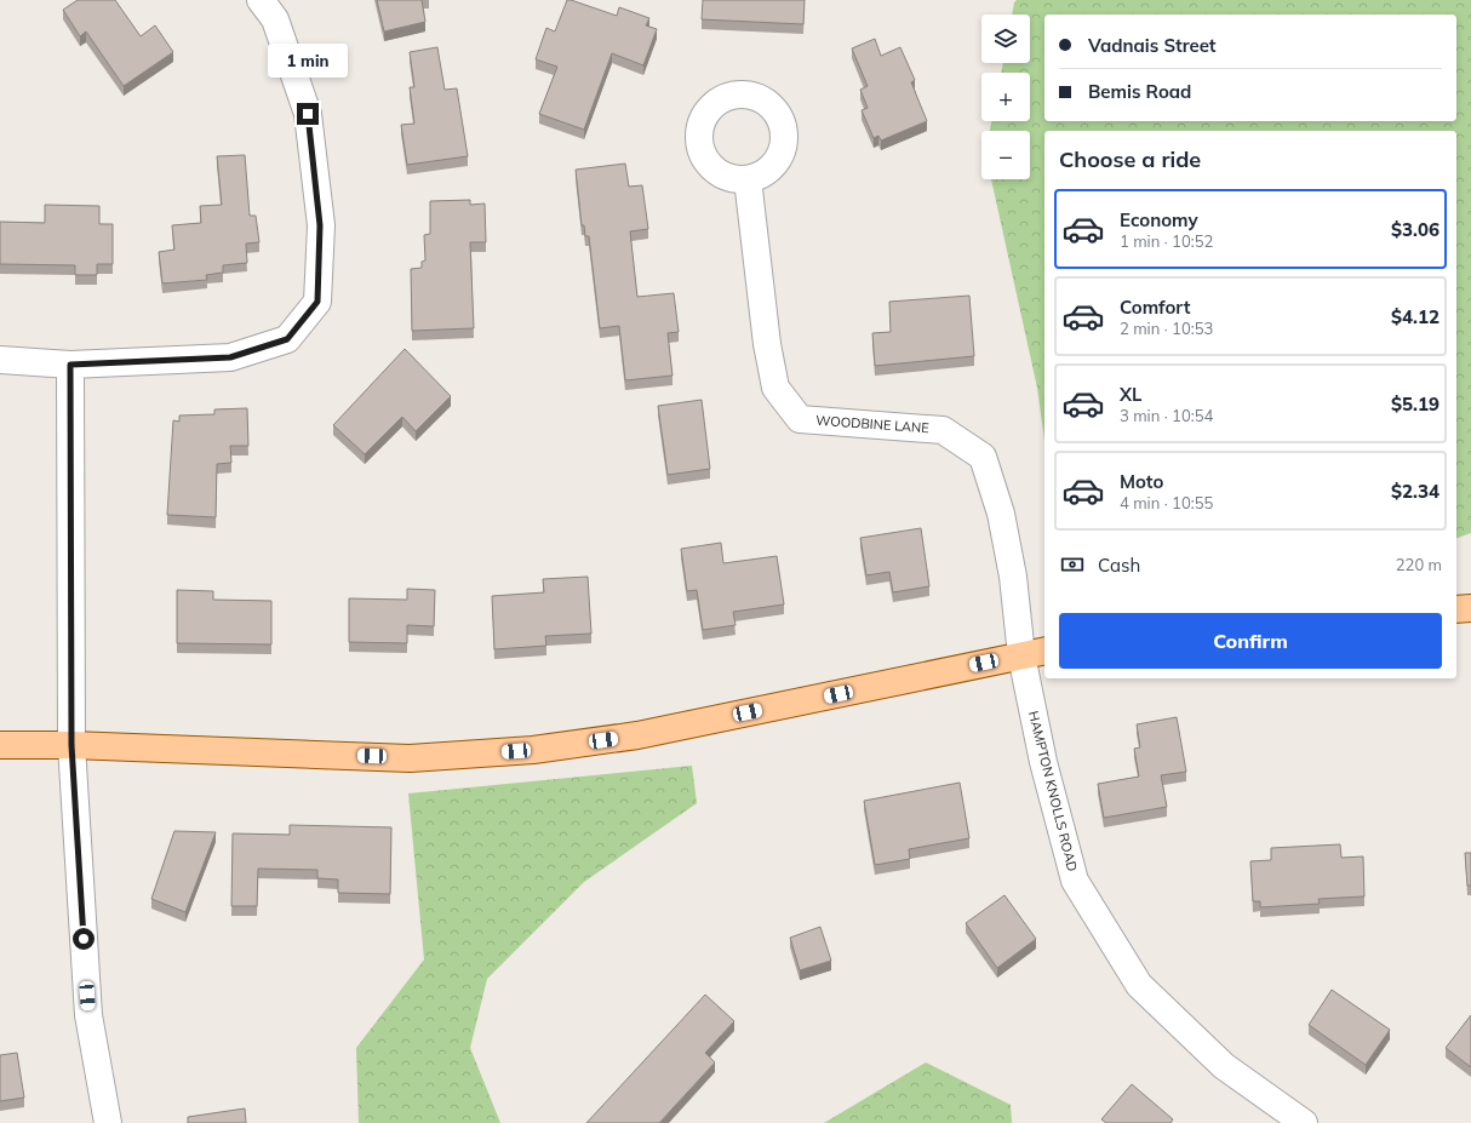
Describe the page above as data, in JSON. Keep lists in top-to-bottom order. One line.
{"streets":{"street":["WOODBINE LANE","HAMPTON KNOLLS ROAD"]},"crossings":[["WOODBINE LANE","HAMPTON KNOLLS ROAD"]],"page":{"map_buttons":["+","−"],"banner":["Vadnais Street","Bemis Road"],"bubble":"1 min","heading":"Choose a ride","list":[{"name":"Economy","note":"1 min · 10:52","value":"$3.06"},{"name":"Comfort","note":"2 min · 10:53","value":"$4.12"},{"name":"XL","note":"3 min · 10:54","value":"$5.19"},{"name":"Moto","note":"4 min · 10:55","value":"$2.34"}],"pay":["Cash","220 m"],"buttons":"Confirm"}}
